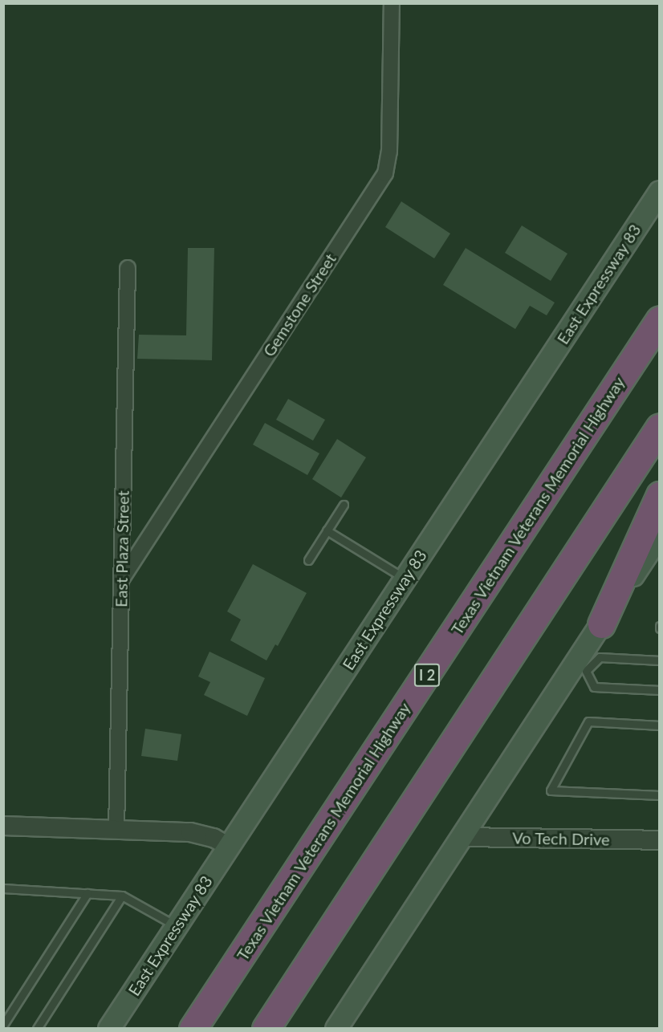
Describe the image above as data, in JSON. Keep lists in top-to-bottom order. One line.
{"streets":{"highway":["Texas Vietnam Veterans Memorial Highway","I 2"],"main road":["East Expressway 83"],"street":["Gemstone Street","East Plaza Street","Vo Tech Drive"]},"crossings":[["Gemstone Street","East Plaza Street"]]}
